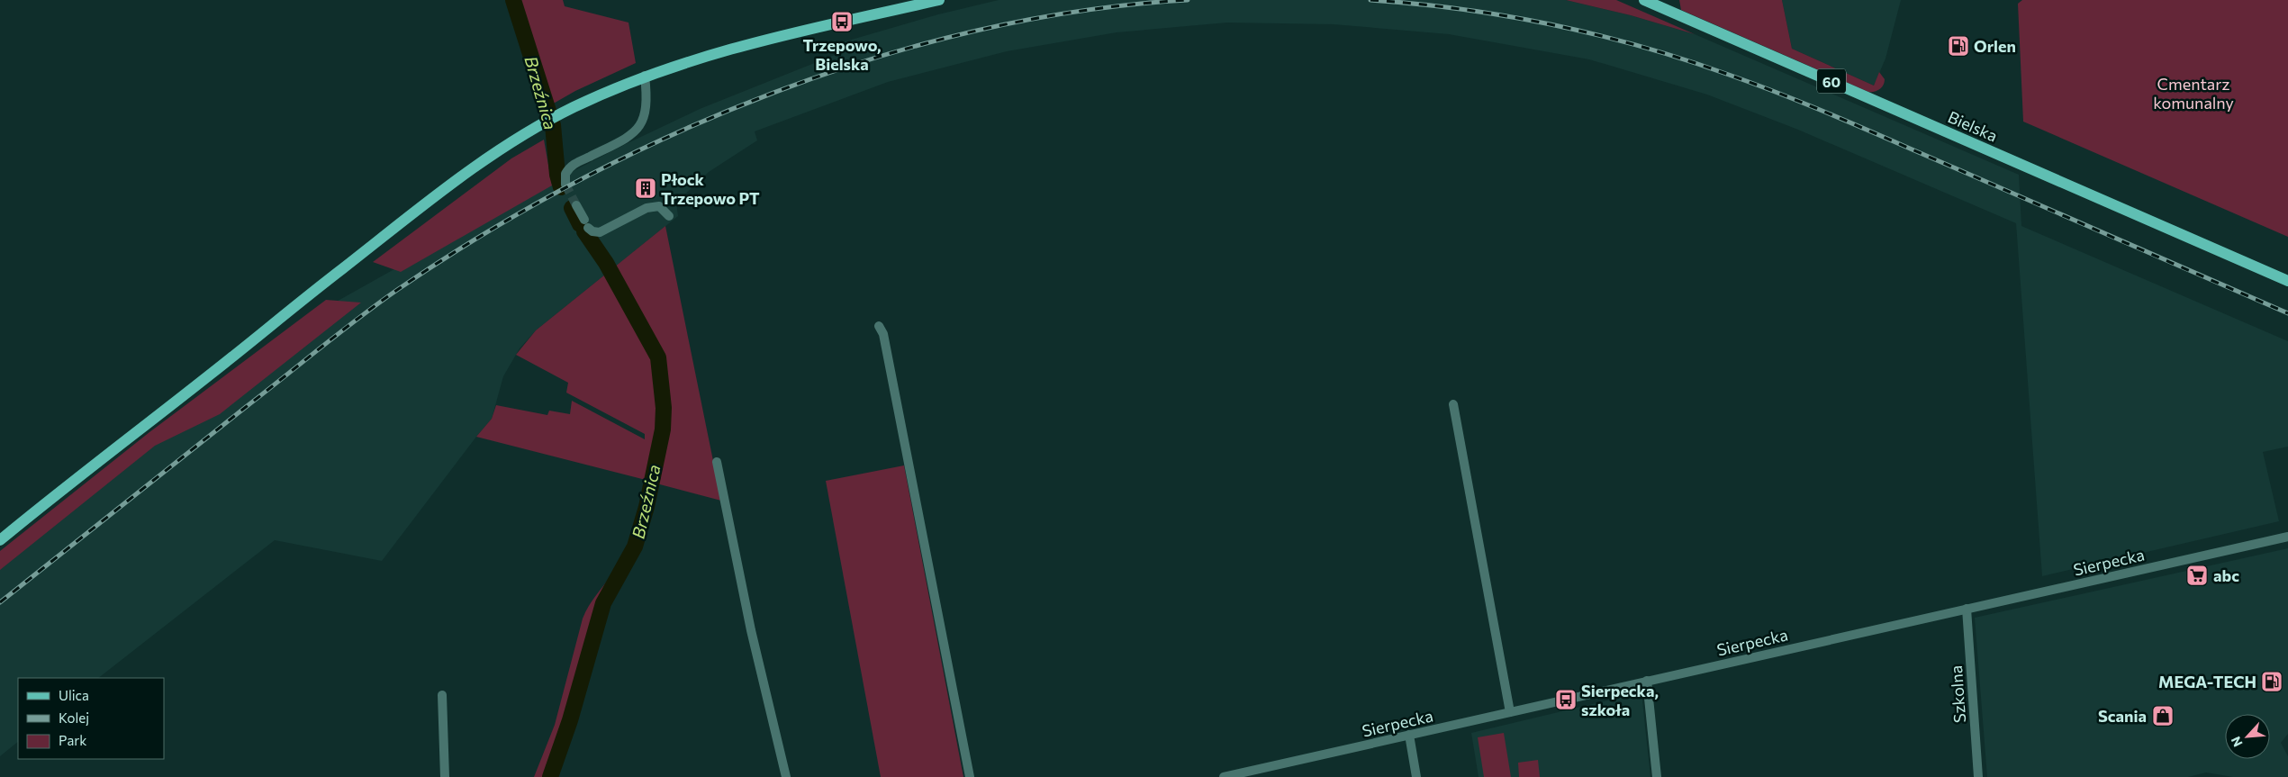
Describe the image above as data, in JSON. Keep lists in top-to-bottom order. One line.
{"streets":{"main road":["60","Bielska"],"street":["Sierpecka","Szkolna"]},"crossings":[["Sierpecka","Szkolna"]],"water":["Brzeźnica"],"parks":["Cmentarz komunalny"],"places":{"bus stop":["Trzepowo, Bielska","Sierpecka, szkoła"],"fuel station":["Orlen","MEGA-TECH"],"building":["Płock Trzepowo PT"],"supermarket":["abc"],"shop":["Scania"]},"legend":["Ulica","Kolej","Park"],"north":"bottom left"}
